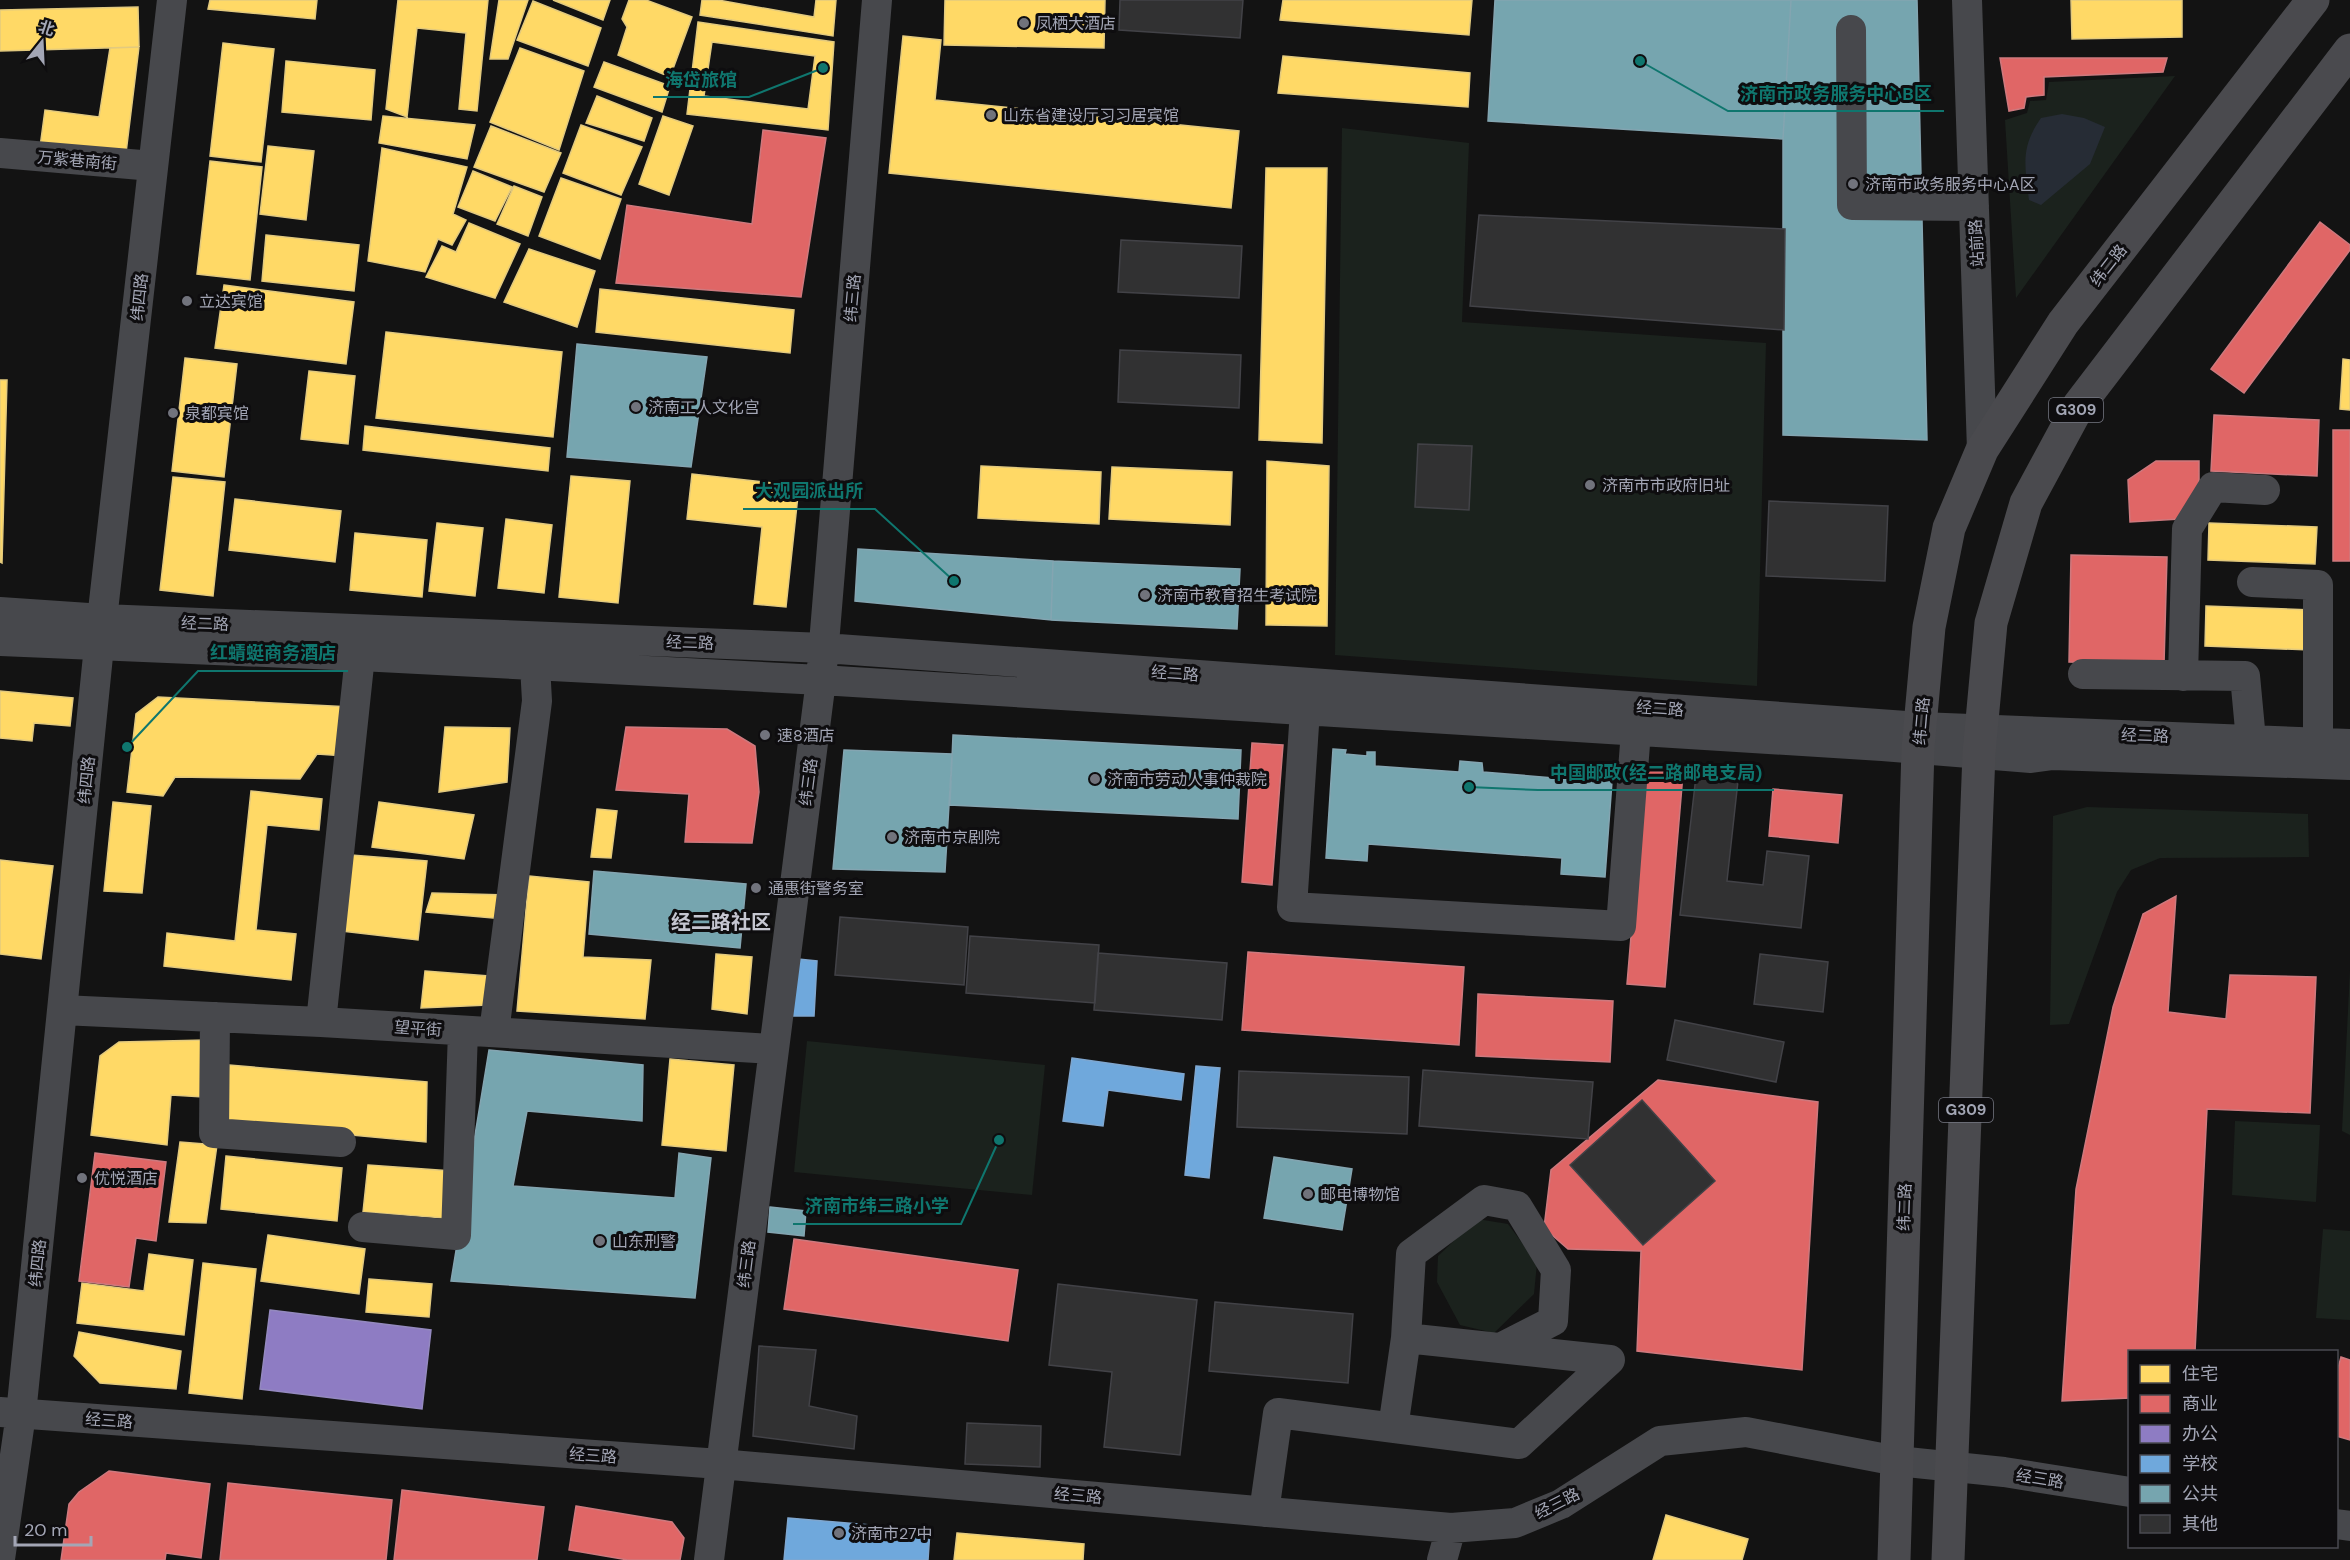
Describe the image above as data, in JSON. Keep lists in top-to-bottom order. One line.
{"streets":{"highway":["纬二路","G309"],"street":["万紫巷南街","站前路","纬四路","纬三路","经二路","望平街","经三路"]},"crossings":[["万紫巷南街","纬四路"],["站前路","纬二路"],["纬二路","经二路"],["纬二路","经三路"],["纬四路","经二路"],["纬四路","望平街"],["纬四路","经三路"],["纬三路","经二路"],["纬三路","望平街"],["纬三路","经三路"],["G309","经二路"],["G309","经三路"]],"districts":["经二路社区"],"places":["凤栖大酒店","济南市政务服务中心B区","海岱旅馆","山东省建设厅习习居宾馆","济南市政务服务中心A区","立达宾馆","济南工人文化宫","泉都宾馆","济南市市政府旧址","大观园派出所","济南市教育招生考试院","速8酒店","红蜻蜓商务酒店","济南市劳动人事仲裁院","中国邮政(经二路邮电支局)","济南市京剧院","通惠街警务室","济南市纬三路小学","优悦酒店","邮电博物馆","山东刑警","济南市27中"],"legend":["住宅","商业","办公","学校","公共","其他"],"scale_bar":"20 m","north":"top"}
